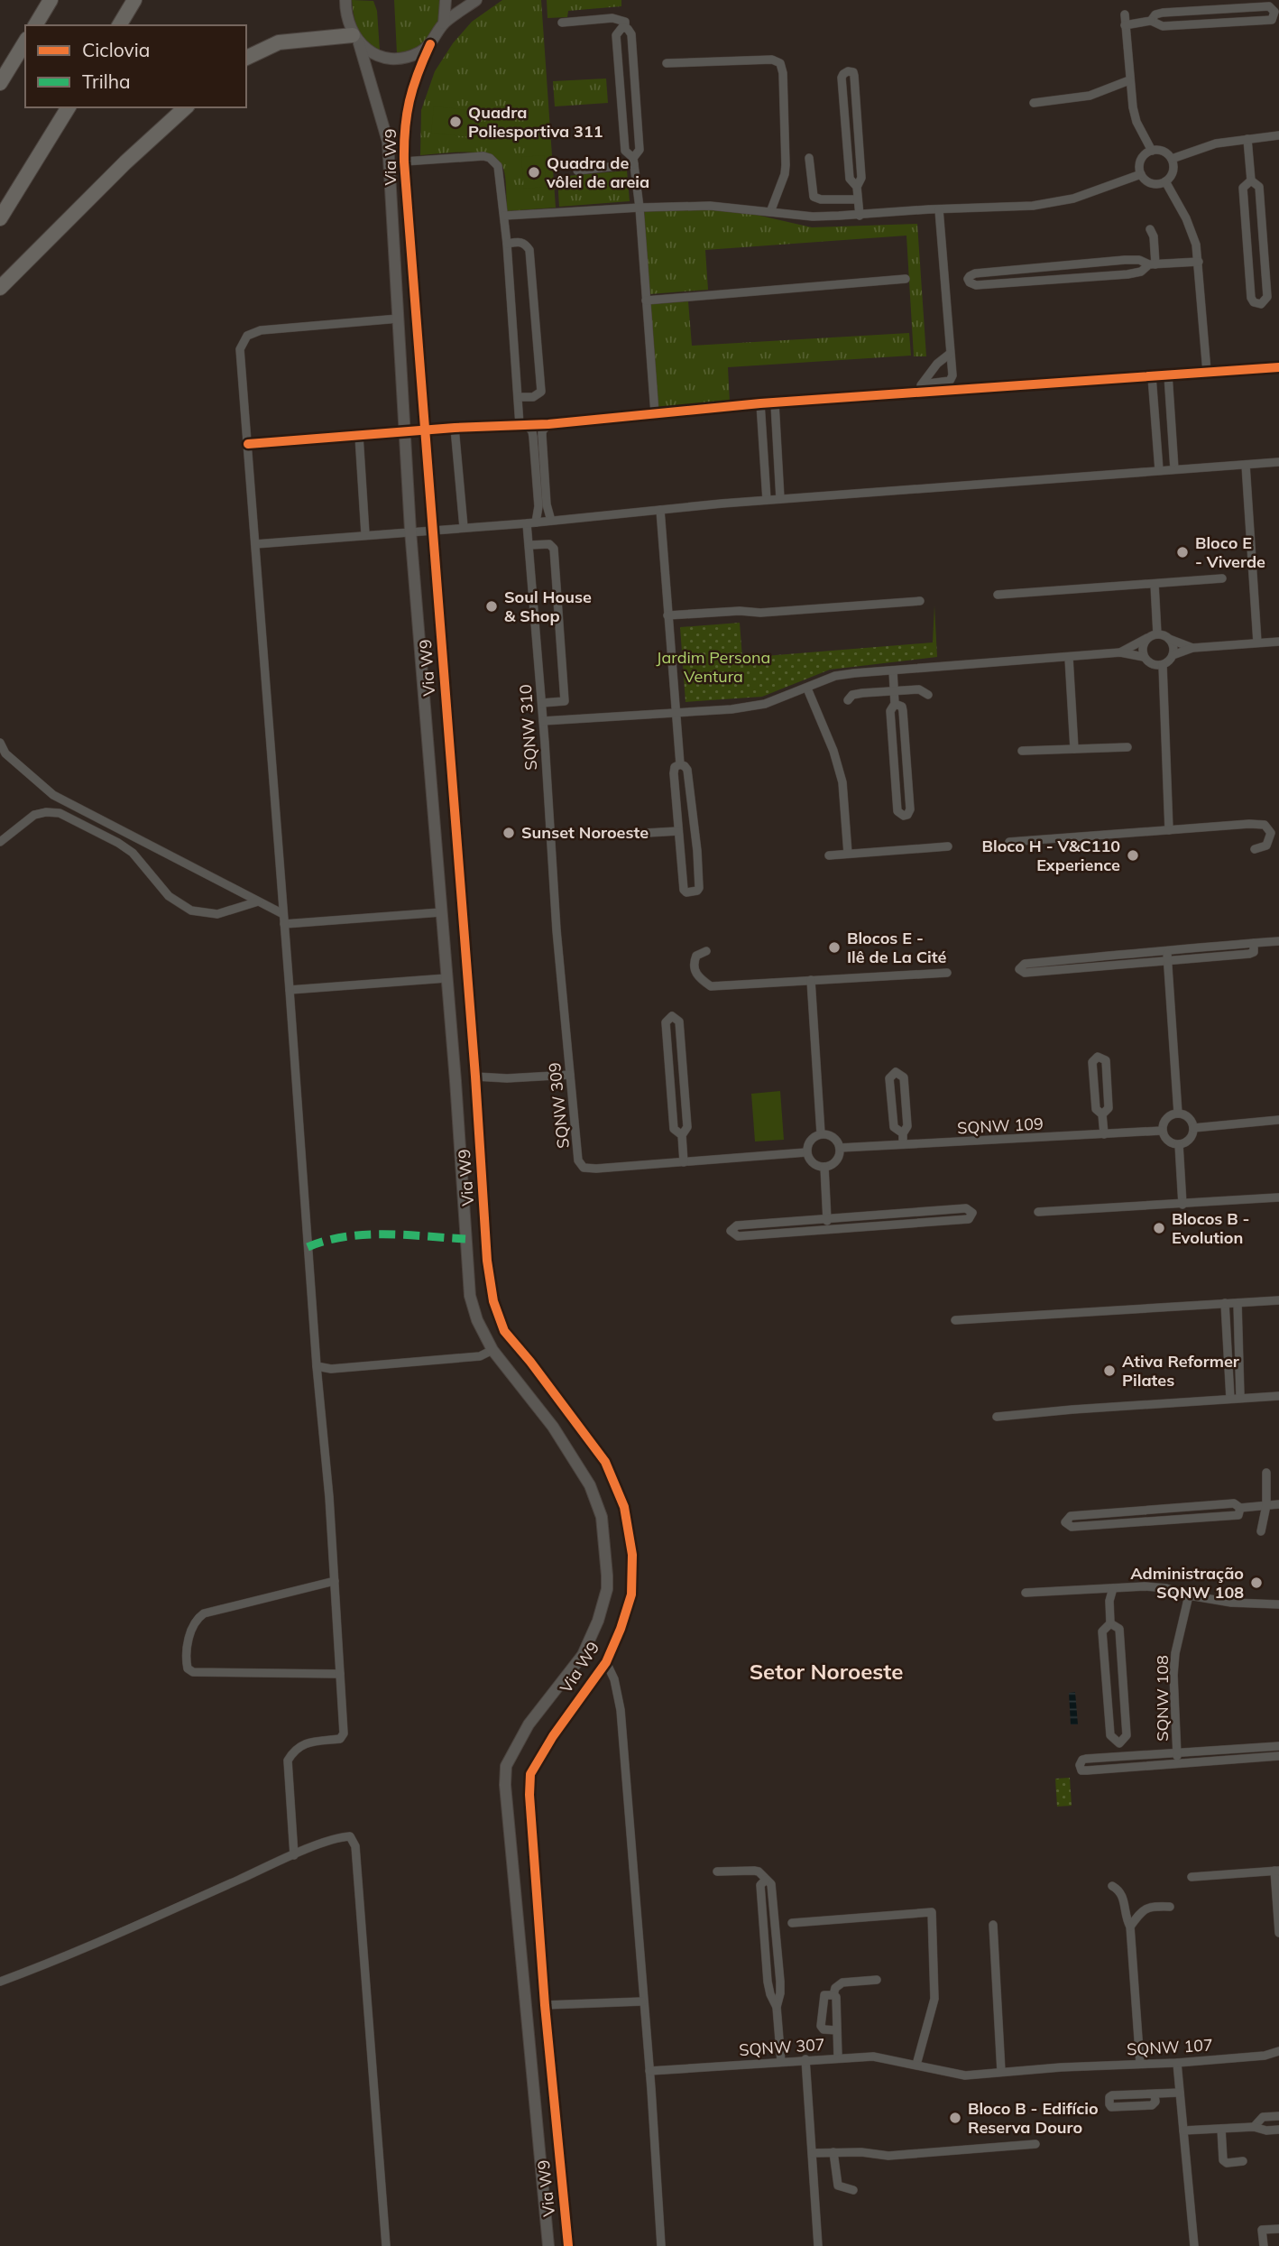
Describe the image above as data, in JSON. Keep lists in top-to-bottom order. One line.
{"streets":{"street":["Via W9","SQNW 310","SQNW 309","SQNW 109","SQNW 108","SQNW 307","SQNW 107"]},"crossings":[["Via W9","SQNW 310"],["SQNW 310","SQNW 309"],["SQNW 309","SQNW 109"],["SQNW 307","SQNW 107"]],"districts":["Setor Noroeste"],"parks":["Jardim Persona Ventura"],"places":["Quadra Poliesportiva 311","Quadra de vôlei de areia","Bloco E - Viverde","Soul House & Shop","Sunset Noroeste","Bloco H - V&C110 Experience","Blocos E - Ilê de La Cité","Blocos B - Evolution","Ativa Reformer Pilates","Administração SQNW 108","Bloco B - Edifício Reserva Douro"],"legend":["Ciclovia","Trilha"]}
